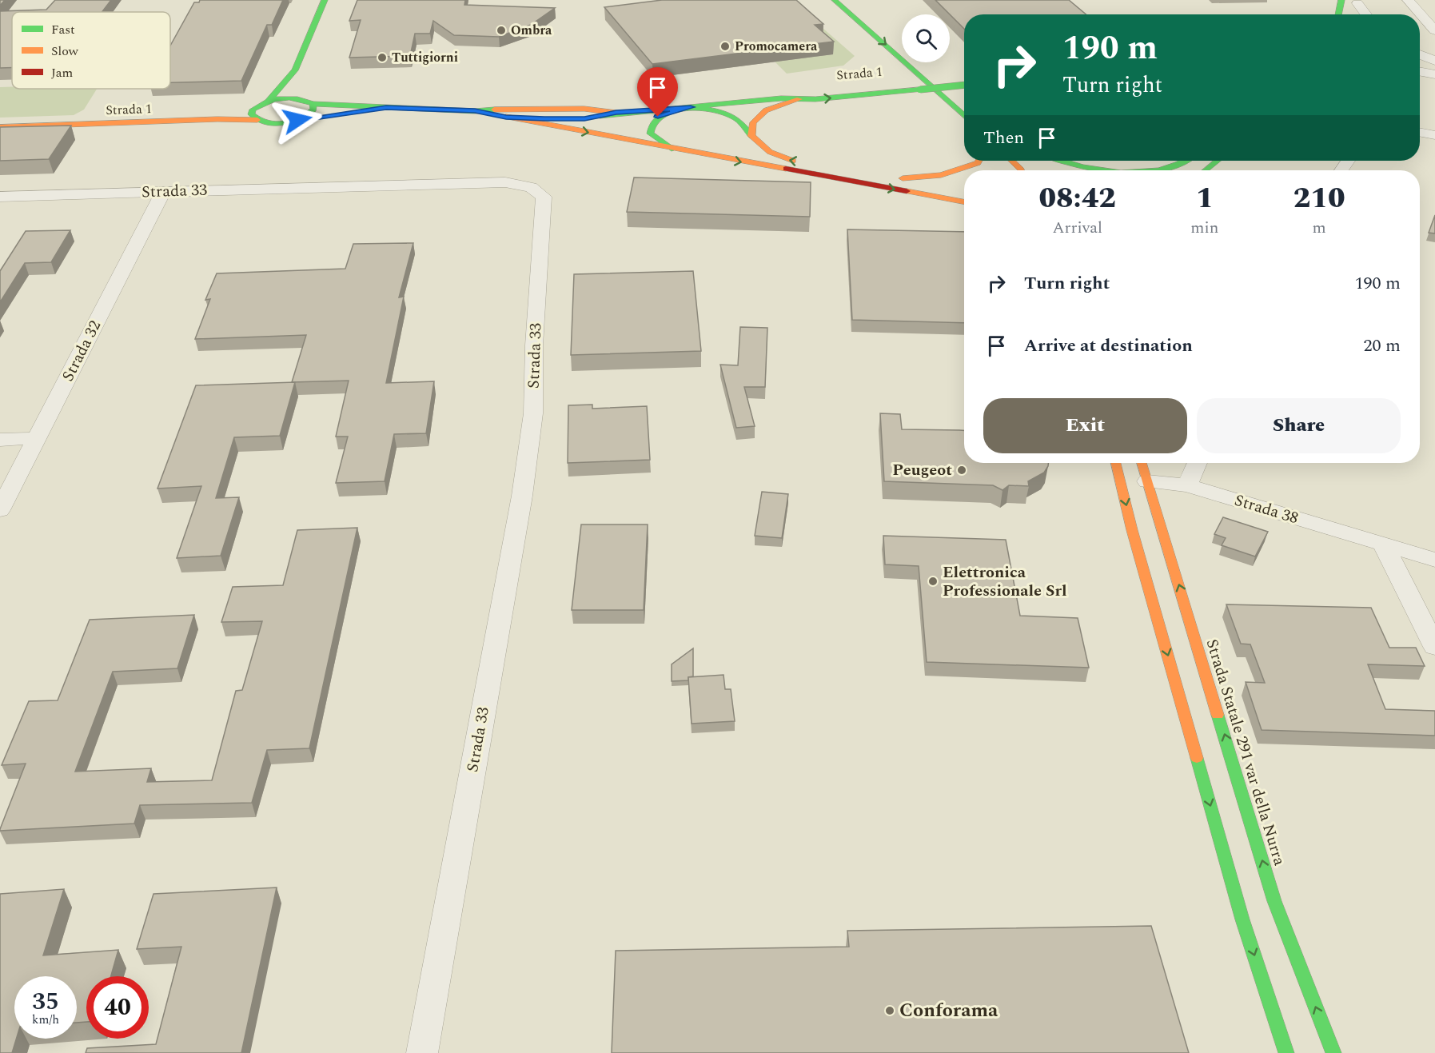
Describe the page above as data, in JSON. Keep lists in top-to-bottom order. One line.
{"streets":{"main road":["Strada 1","Strada Statale 291 var della Nurra"],"street":["Strada 33","Strada 32","Strada 38"]},"crossings":[["Strada 33","Strada 32"],["Strada 38","Strada Statale 291 var della Nurra"]],"places":["Ombra","Promocamera","Tuttigiorni","Peugeot","Elettronica Professionale Srl","Conforama"],"legend":["Fast","Slow","Jam"],"page":{"turn":["190 m","Turn right"],"then":"Then","eta":["08:42","Arrival","1","min","210","m"],"list":[{"name":"Turn right","value":"190 m"},{"name":"Arrive at destination","value":"20 m"}],"buttons":["Exit","Share"],"speed":"35 km/h","limit":"40"}}
